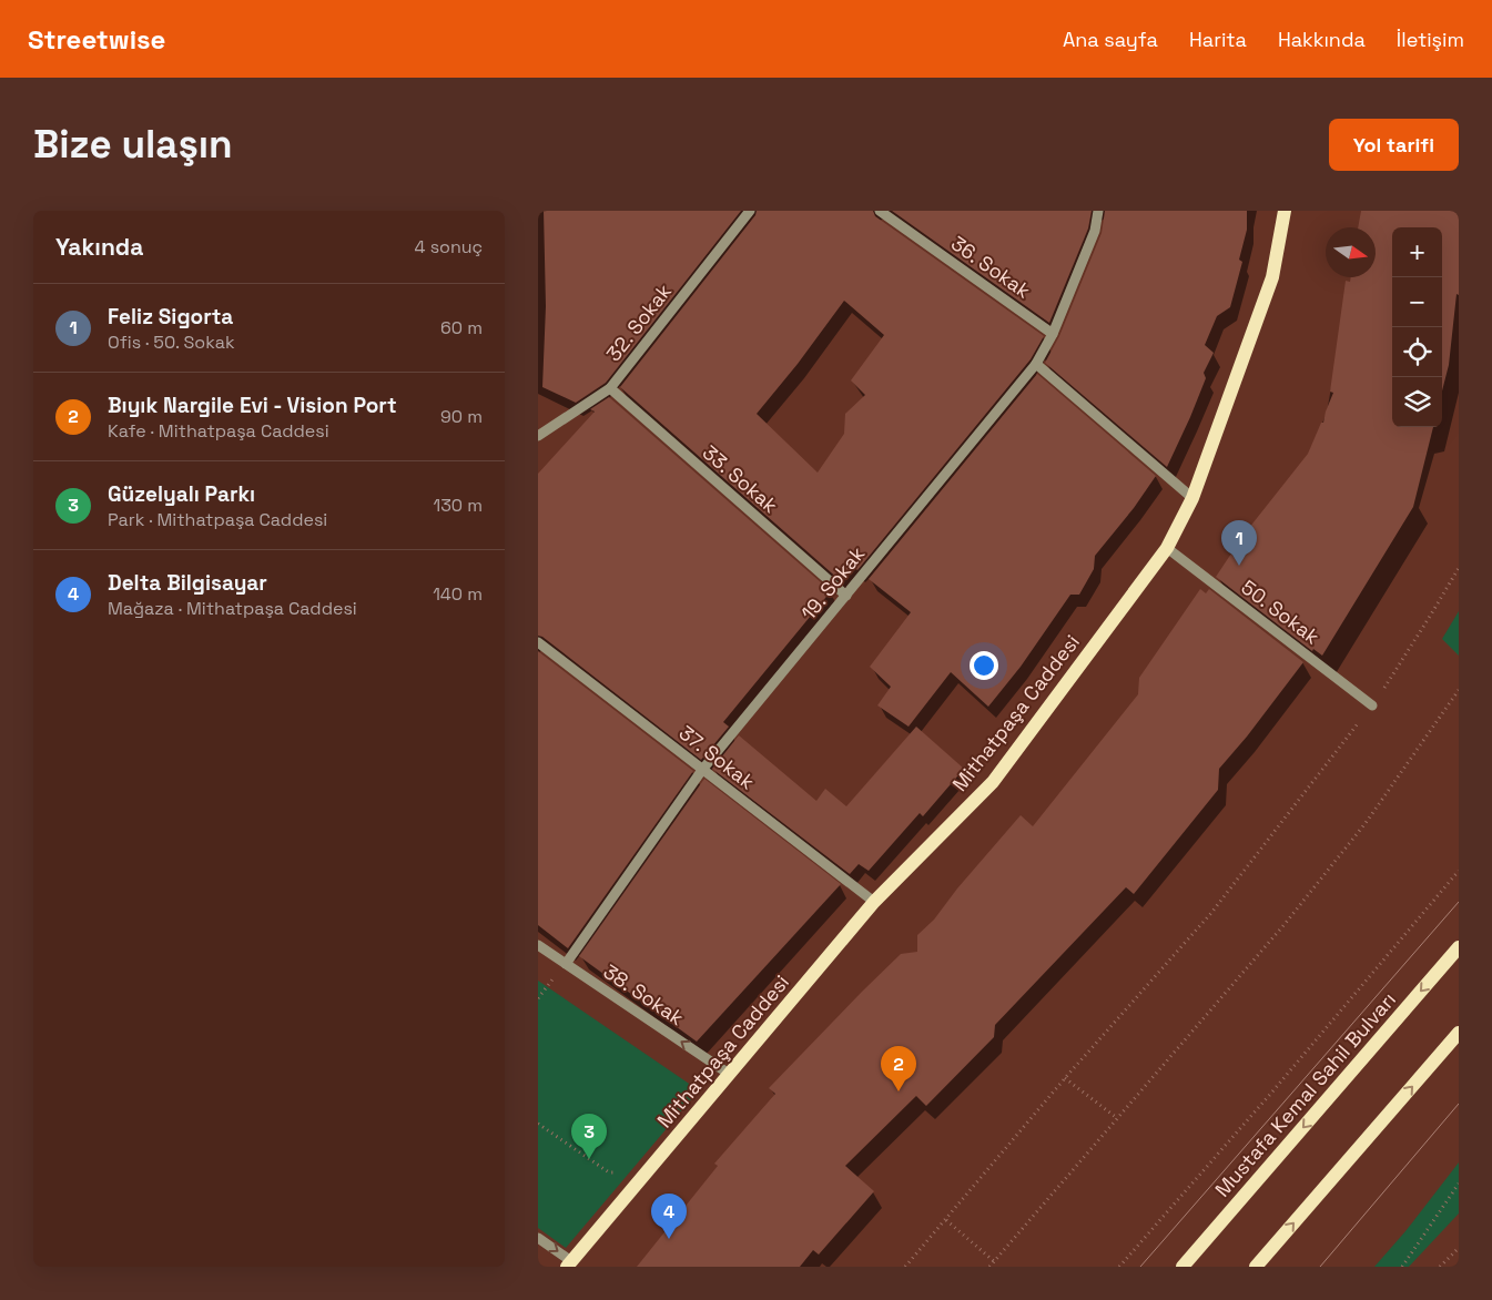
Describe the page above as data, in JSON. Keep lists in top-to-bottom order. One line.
{"streets":{"main road":["Mithatpaşa Caddesi","Mustafa Kemal Sahil Bulvarı"],"street":["36. Sokak","32. Sokak","33. Sokak","19. Sokak","50. Sokak","37. Sokak","38. Sokak"]},"crossings":[["36. Sokak","19. Sokak"],["32. Sokak","33. Sokak"],["33. Sokak","19. Sokak"],["19. Sokak","37. Sokak"],["19. Sokak","38. Sokak"],["50. Sokak","Mithatpaşa Caddesi"],["Mithatpaşa Caddesi","37. Sokak"],["Mithatpaşa Caddesi","38. Sokak"]],"one_way":["38. Sokak"],"north":"right","page":{"header":"Streetwise","nav":["Ana sayfa","Harita","Hakkında","İletişim"],"buttons":"Yol tarifi","title":"Bize ulaşın","heading":["Yakında","4 sonuç"],"map_buttons":["+","−"],"list":[{"mark":"1","name":"Feliz Sigorta","note":"Ofis · 50. Sokak","value":"60 m"},{"mark":"2","name":"Bıyık Nargile Evi - Vision Port","note":"Kafe · Mithatpaşa Caddesi","value":"90 m"},{"mark":"3","name":"Güzelyalı Parkı","note":"Park · Mithatpaşa Caddesi","value":"130 m"},{"mark":"4","name":"Delta Bilgisayar","note":"Mağaza · Mithatpaşa Caddesi","value":"140 m"}],"pins":["1","2","3","4"]}}
